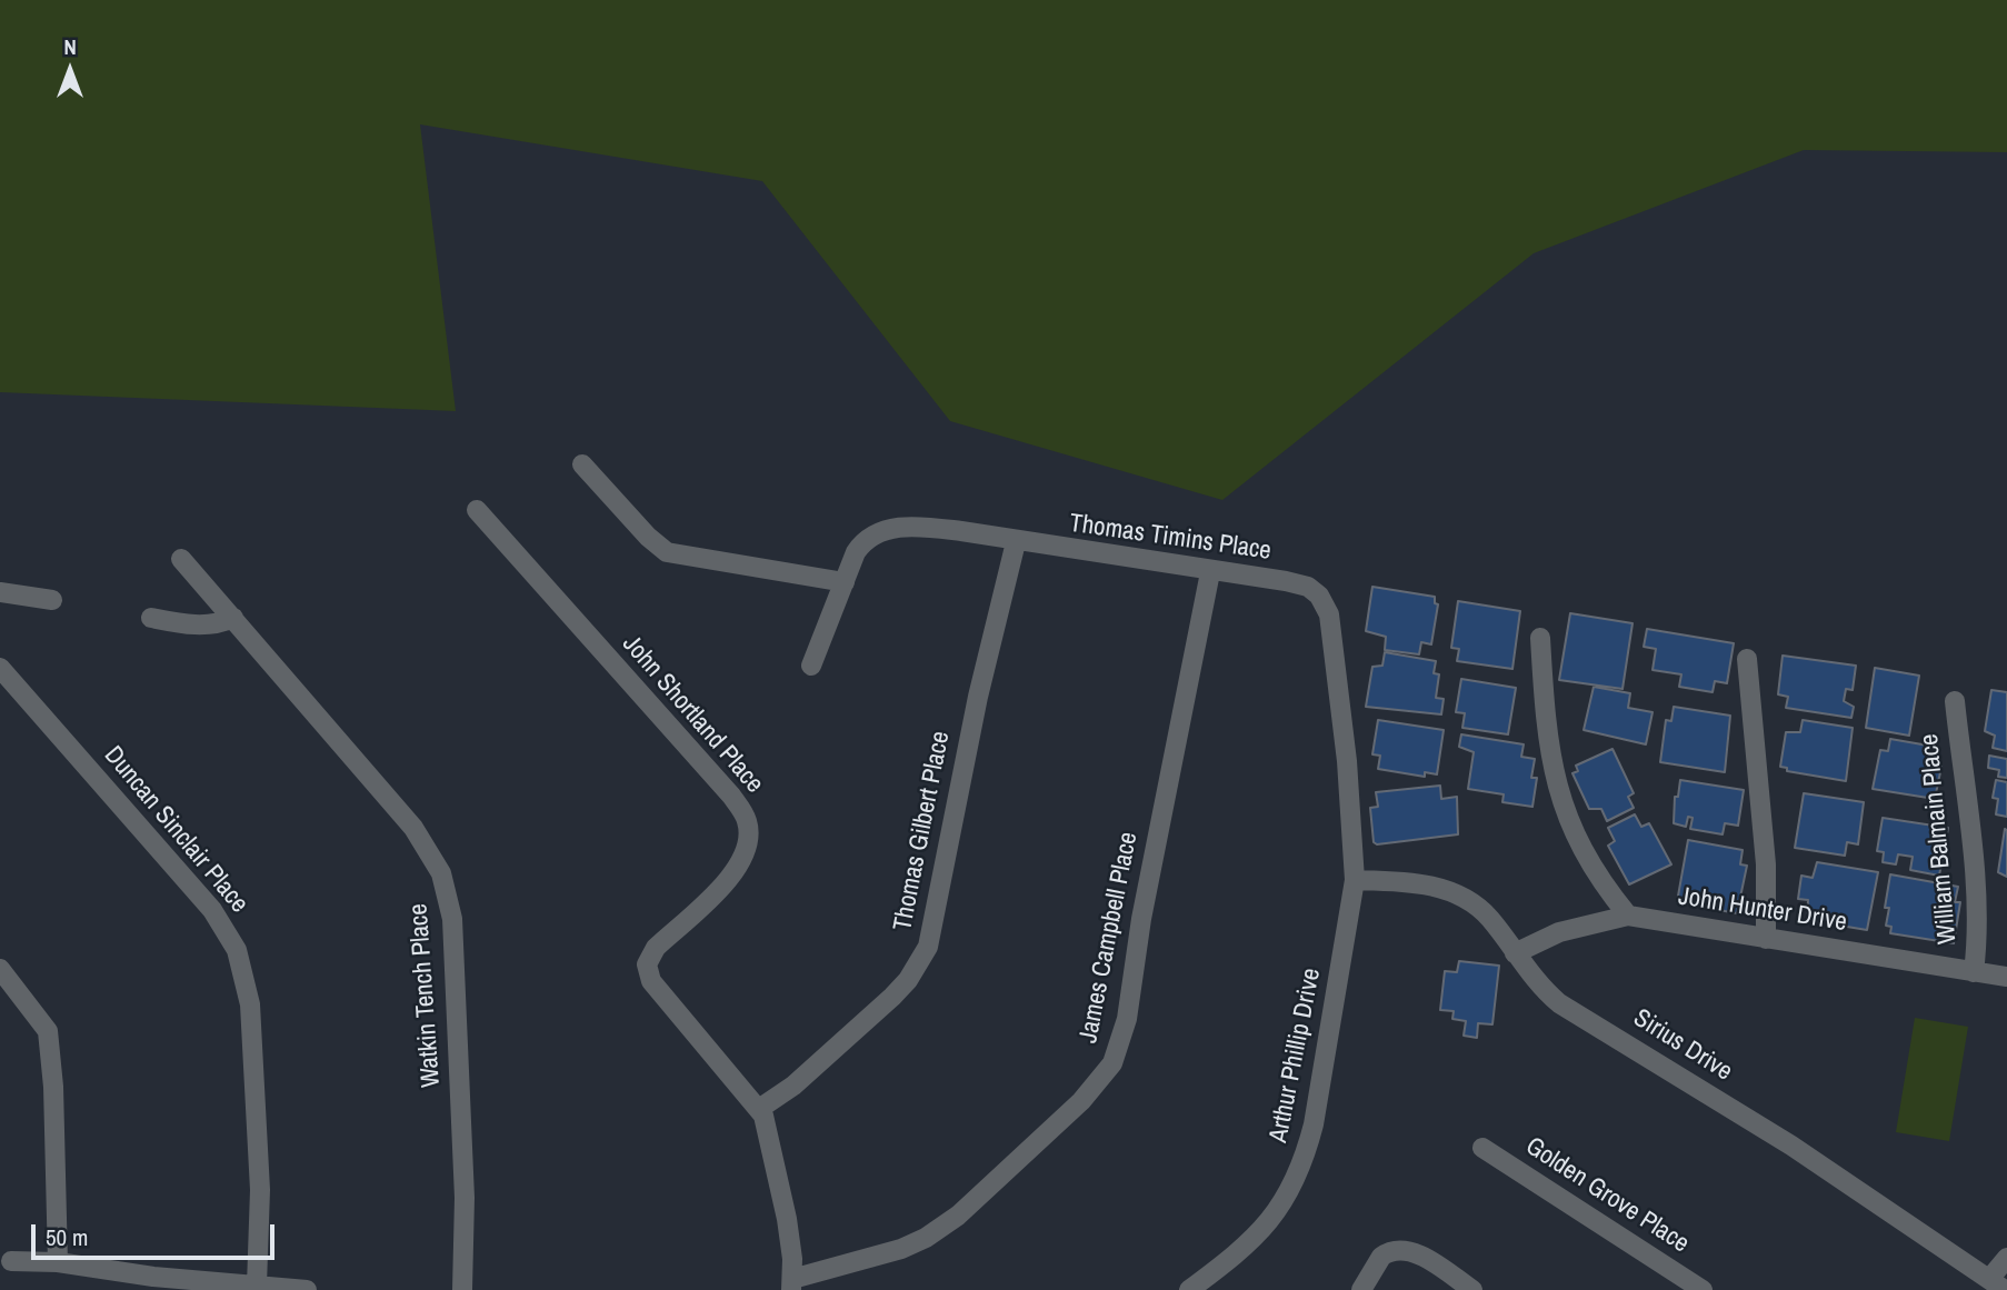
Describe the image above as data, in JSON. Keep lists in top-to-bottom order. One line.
{"streets":{"street":["Thomas Timins Place","John Shortland Place","Duncan Sinclair Place","Thomas Gilbert Place","William Balmain Place","John Hunter Drive","James Campbell Place","Watkin Tench Place","Sirius Drive","Arthur Phillip Drive","Golden Grove Place"]},"crossings":[["Thomas Timins Place","Thomas Gilbert Place"],["Thomas Timins Place","James Campbell Place"],["Thomas Timins Place","Sirius Drive"],["Thomas Timins Place","Arthur Phillip Drive"],["John Shortland Place","Thomas Gilbert Place"],["John Shortland Place","James Campbell Place"],["William Balmain Place","John Hunter Drive"],["John Hunter Drive","Sirius Drive"],["Sirius Drive","Arthur Phillip Drive"]],"scale_bar":"50 m","north":"top"}
